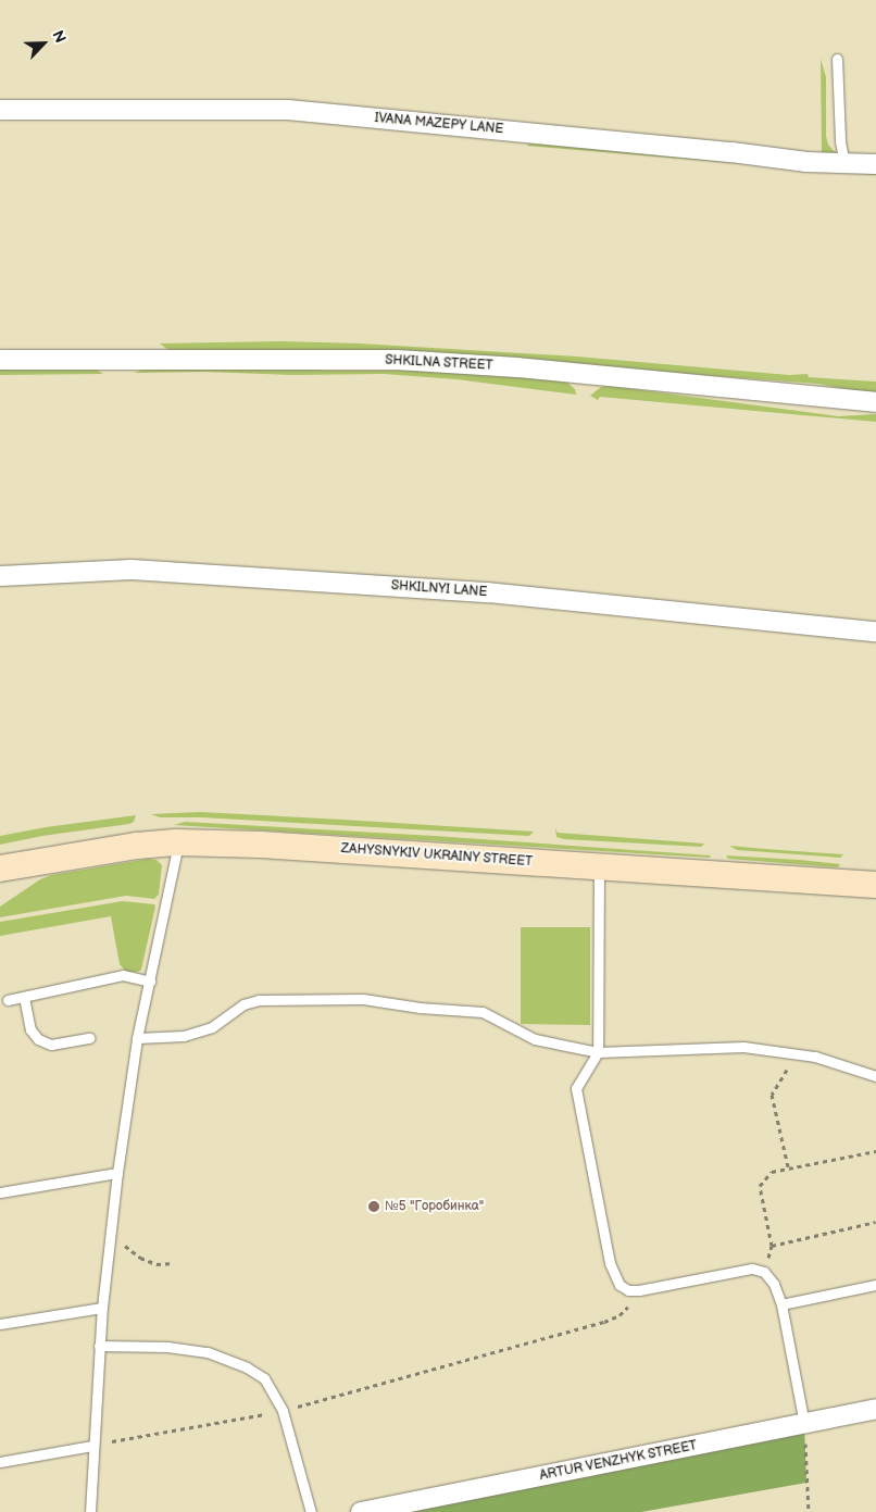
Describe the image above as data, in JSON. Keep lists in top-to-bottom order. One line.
{"streets":{"street":["IVANA MAZEPY LANE","SHKILNA STREET","SHKILNYI LANE","ZAHYSNYKIV UKRAINY STREET","ARTUR VENZHYK STREET"]},"places":["№5 \"Горобинка\""],"north":"top right"}
